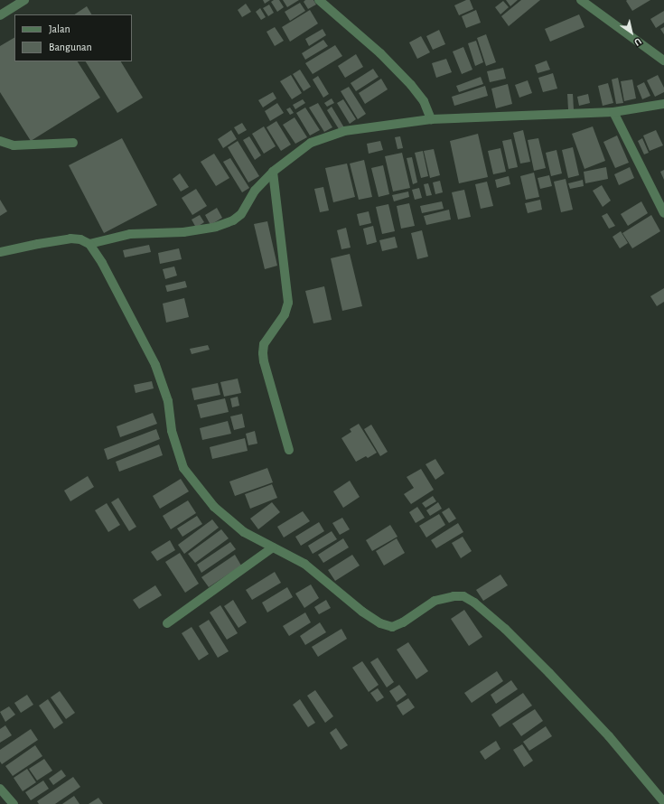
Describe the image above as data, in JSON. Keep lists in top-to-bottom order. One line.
{"legend":["Jalan","Bangunan"],"north":"bottom right"}
